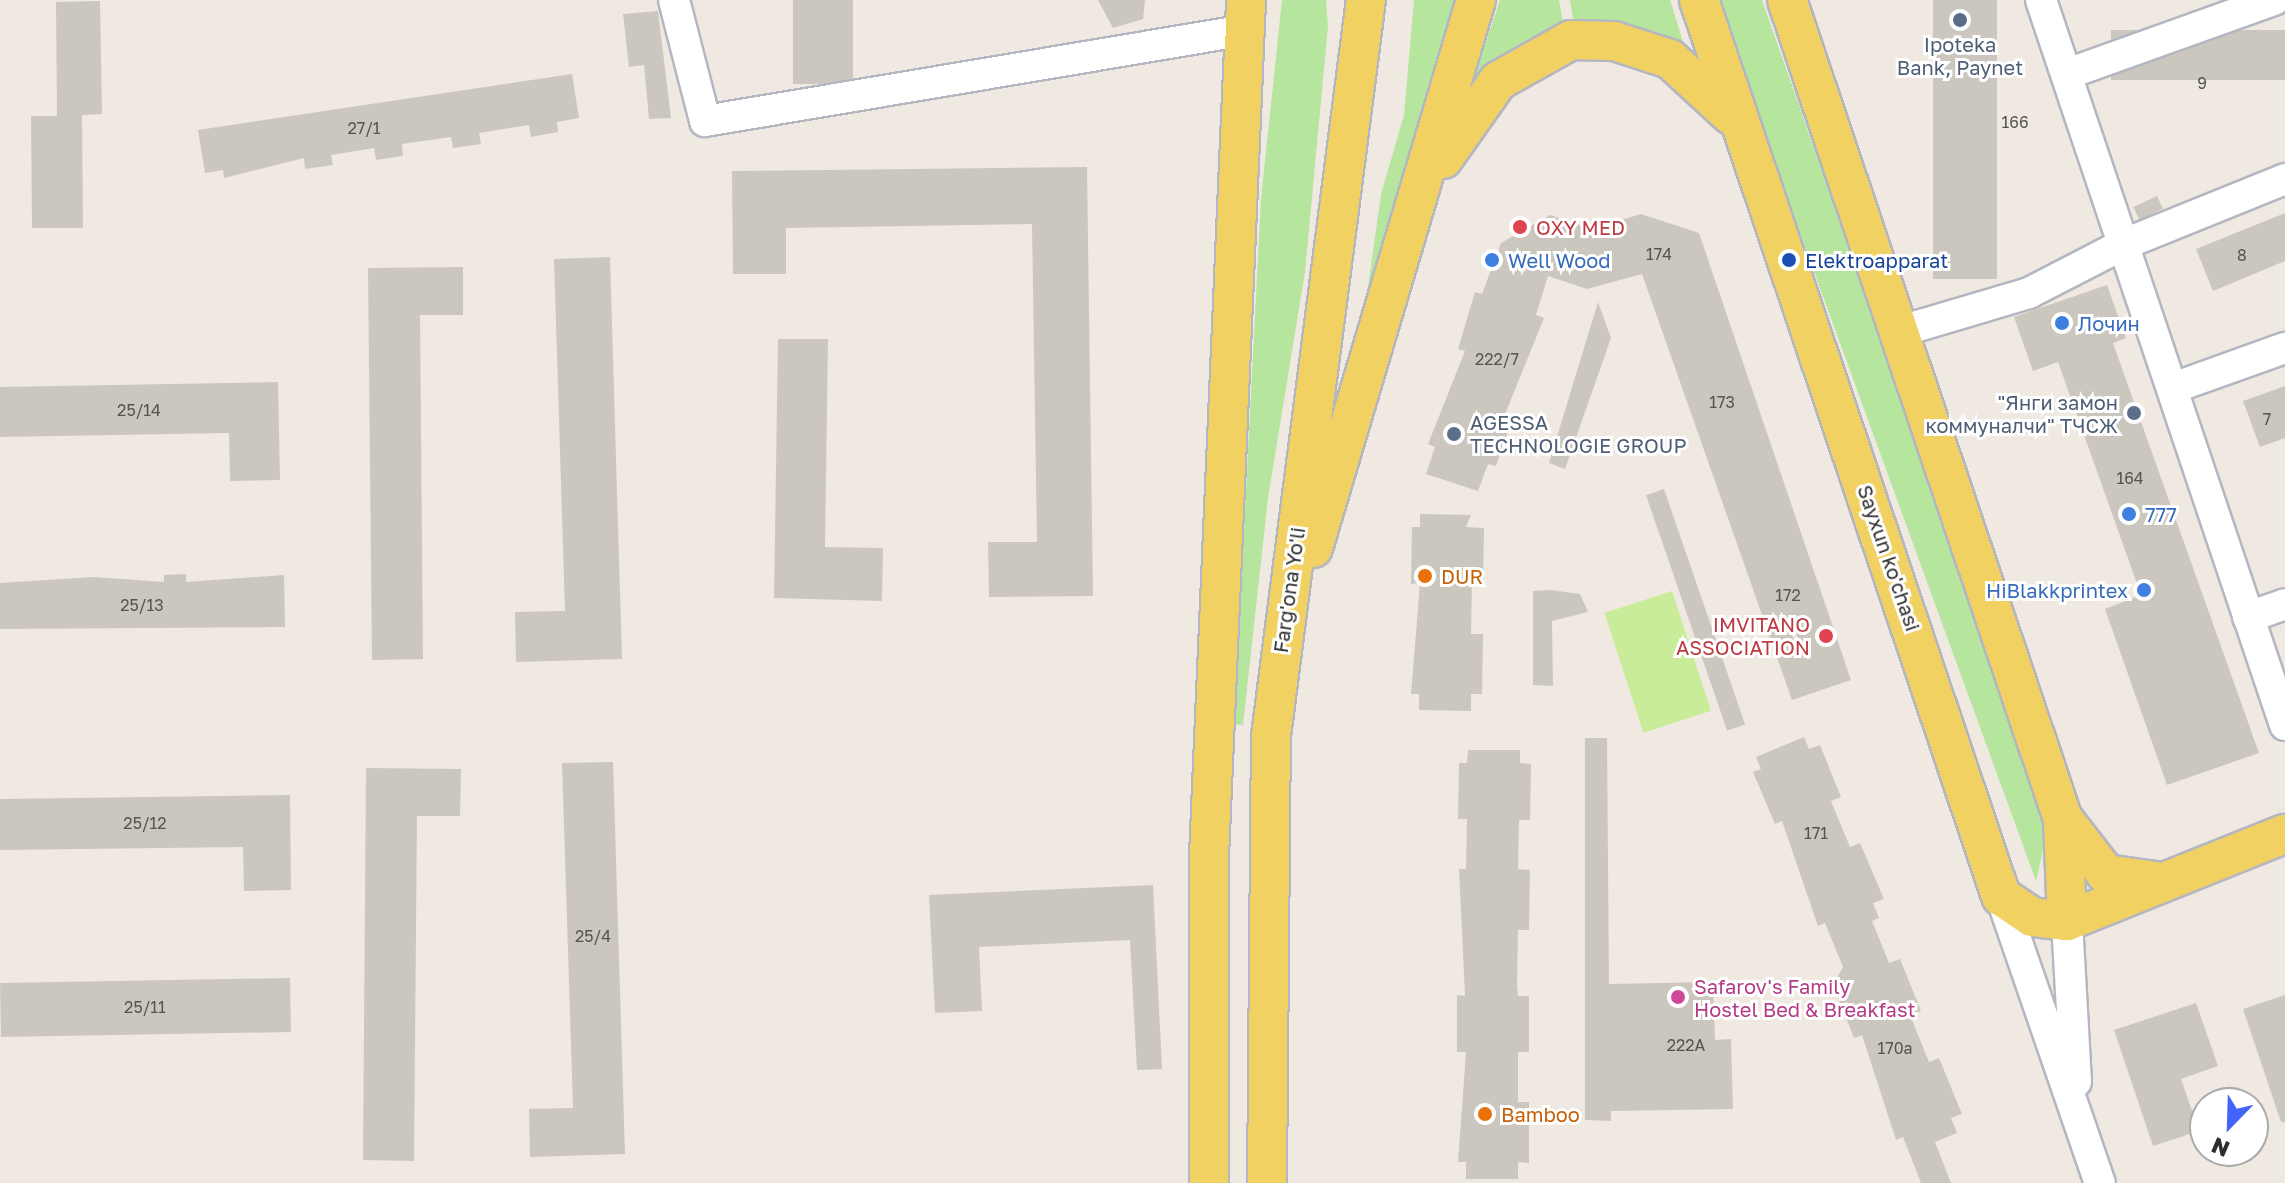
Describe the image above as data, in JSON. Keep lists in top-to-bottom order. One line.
{"streets":{"main road":["Sayxun ko'chasi","Farg'ona Yo'li"]},"places":["Ipoteka Bank, Paynet","OXY MED","Well Wood","Elektroapparat","Лочин","\"Янги замон коммуналчи\" ТЧСЖ","AGESSA TECHNOLOGIE GROUP","777","DUR","HiBlakkprintex","IMVITANO ASSOCIATION","Safarov's Family Hostel Bed & Breakfast","Bamboo"],"house_numbers":["9","166","27/1","174","8","222/7","173","25/14","7","164","172","25/13","25/12","171","25/4","25/11","222A","170а"],"north":"bottom left"}
